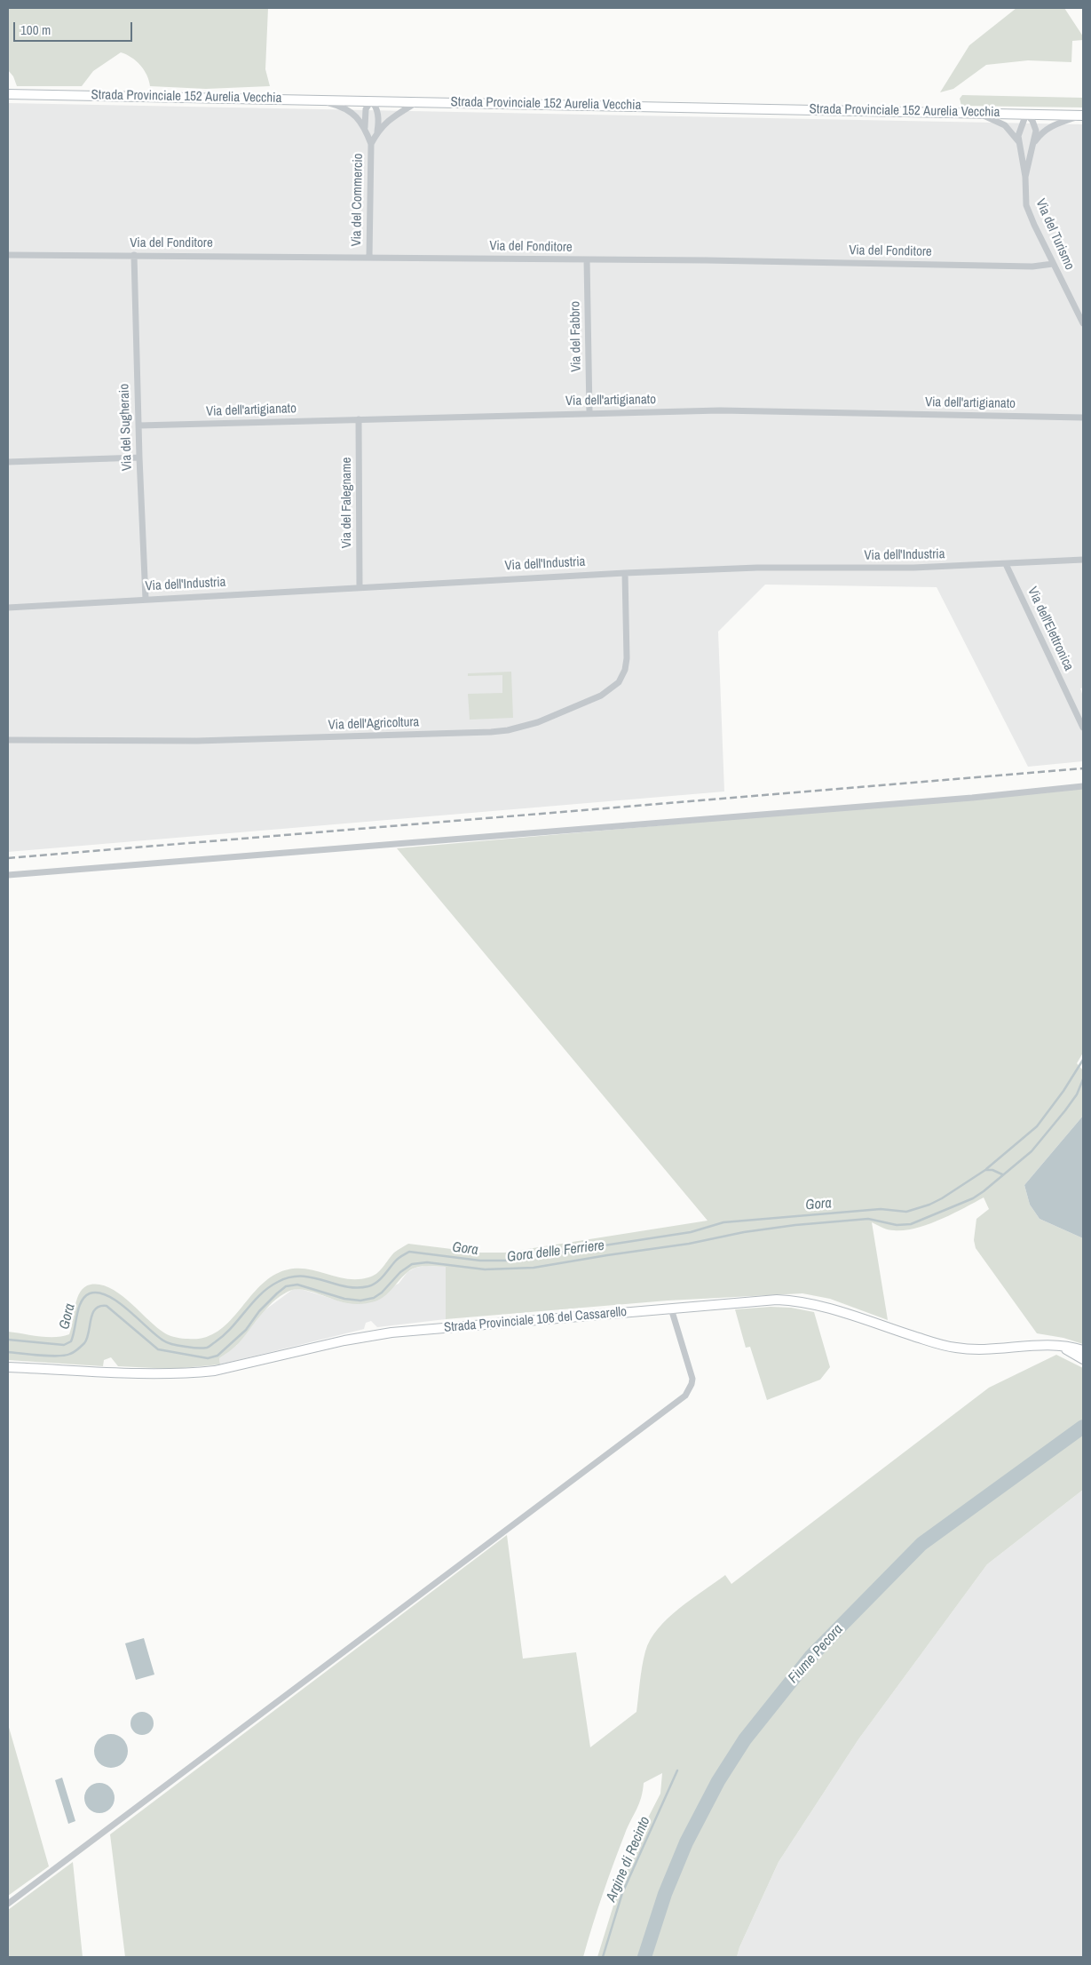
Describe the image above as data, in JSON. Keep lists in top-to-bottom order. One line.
{"streets":{"street":["Strada Provinciale 152 Aurelia Vecchia","Via del Commercio","Via del Turismo","Via del Fonditore","Via del Fabbro","Via dell'artigianato","Via del Sugheraio","Via del Falegname","Via dell'Industria","Via dell'Elettronica","Via dell'Agricoltura","Strada Provinciale 106 del Cassarello"]},"crossings":[["Strada Provinciale 152 Aurelia Vecchia","Via del Commercio"],["Strada Provinciale 152 Aurelia Vecchia","Via del Turismo"],["Via del Commercio","Via del Fonditore"],["Via del Turismo","Via del Fonditore"],["Via del Fonditore","Via del Fabbro"],["Via del Fonditore","Via del Sugheraio"],["Via del Fabbro","Via dell'artigianato"],["Via dell'artigianato","Via del Sugheraio"],["Via dell'artigianato","Via del Falegname"],["Via del Sugheraio","Via dell'Industria"],["Via del Falegname","Via dell'Industria"],["Via dell'Industria","Via dell'Elettronica"],["Via dell'Industria","Via dell'Agricoltura"]],"water":["Gora","Gora delle Ferriere","Fiume Pecora","Argine di Recinto"],"scale_bar":"100 m"}
